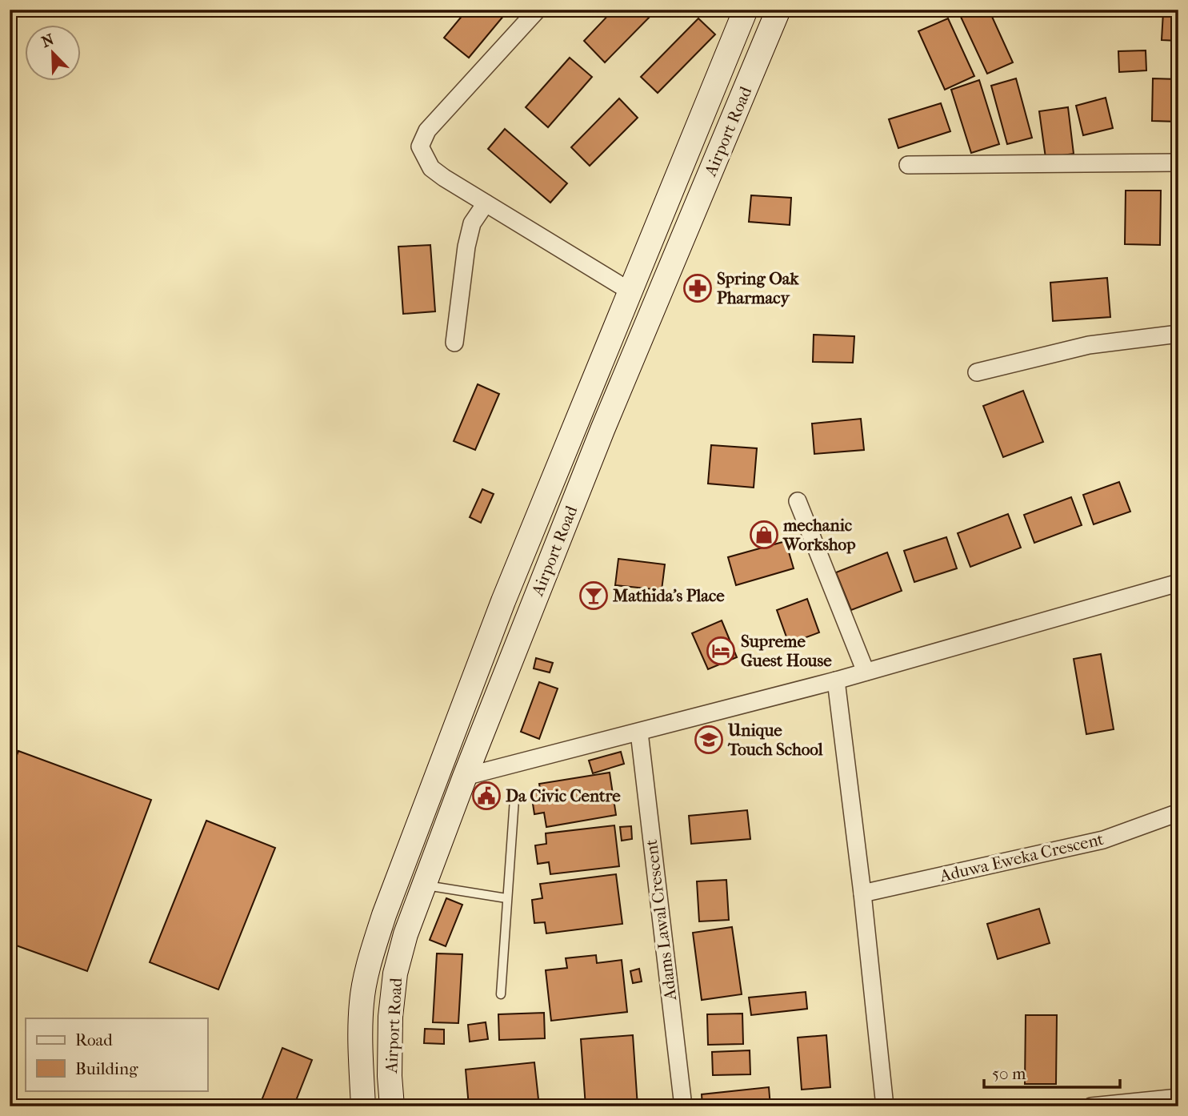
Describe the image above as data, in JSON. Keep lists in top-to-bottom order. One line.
{"streets":{"main road":["Airport Road"],"street":["Aduwa Eweka Crescent","Adams Lawal Crescent"]},"places":{"pharmacy":["Spring Oak Pharmacy"],"shop":["mechanic Workshop"],"bar":["Mathida's Place"],"hotel":["Supreme Guest House"],"school or university":["Unique Touch School"],"public building":["Da Civic Centre"]},"legend":["Road","Building"],"scale_bar":"50 m","north":"top left"}
